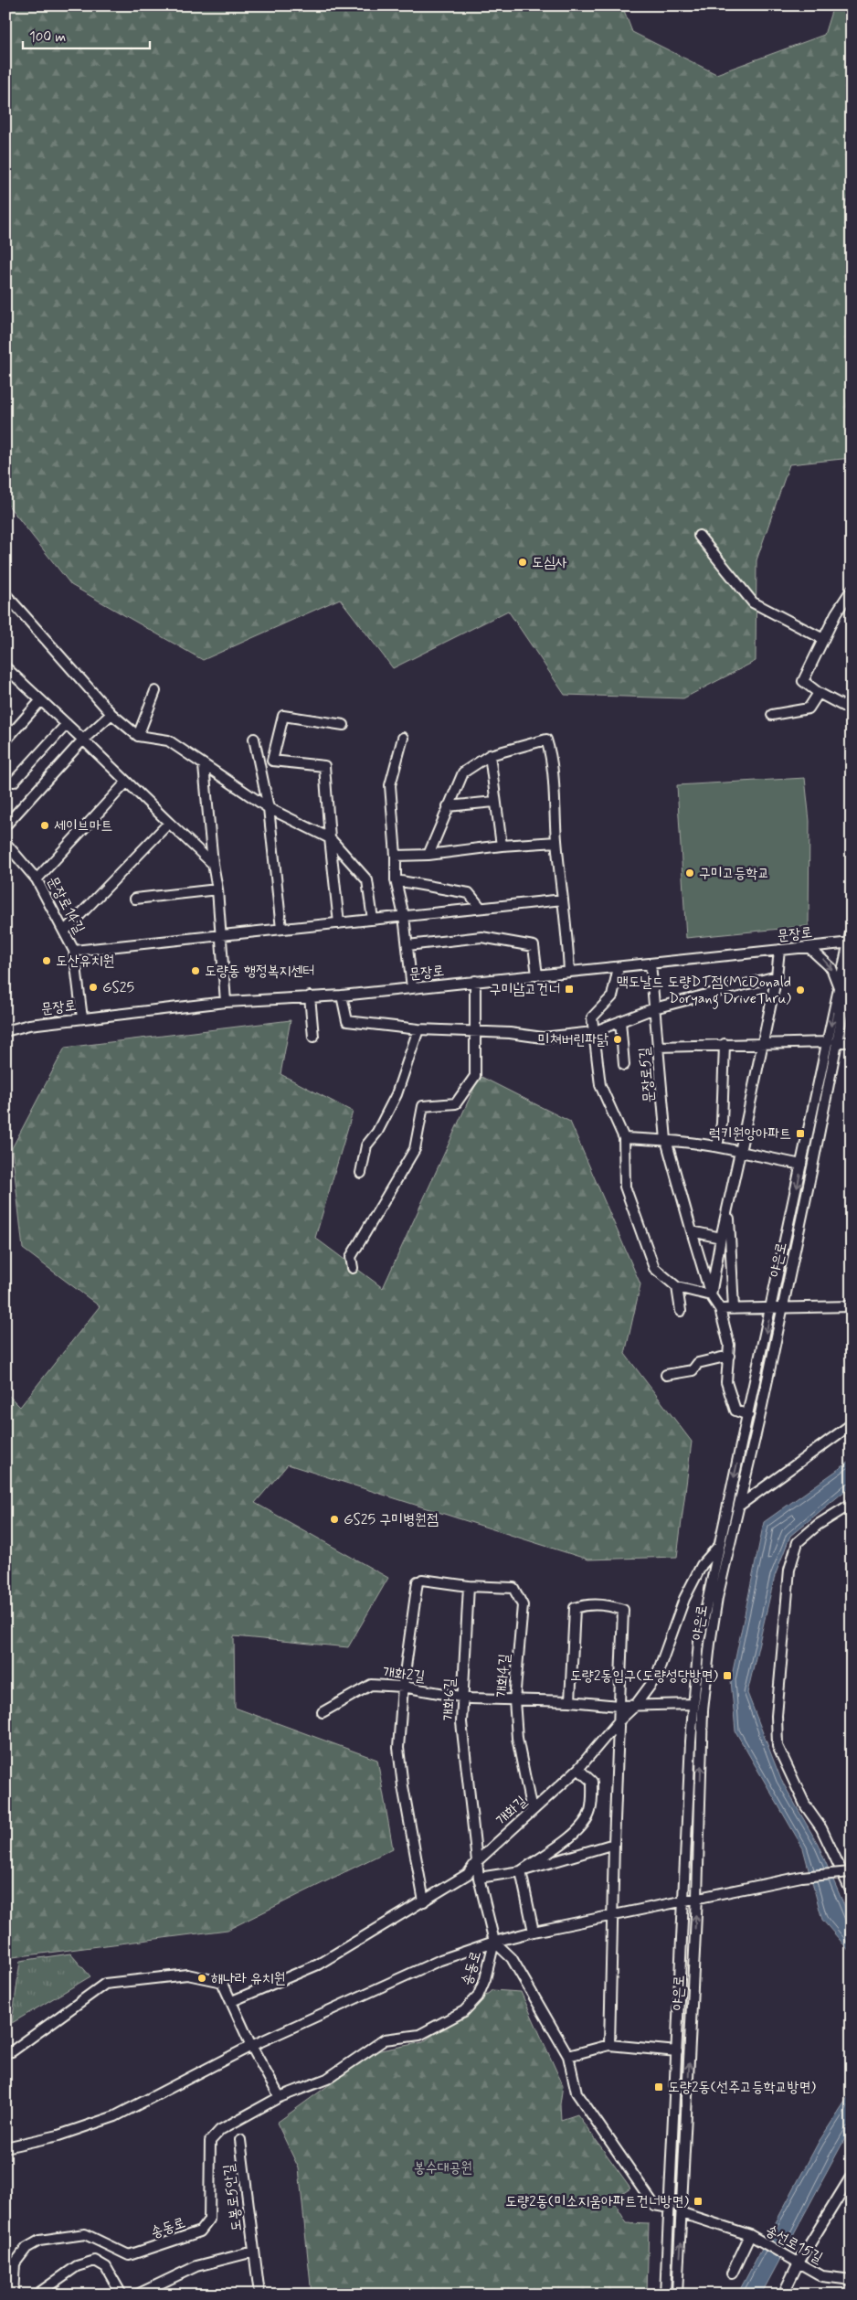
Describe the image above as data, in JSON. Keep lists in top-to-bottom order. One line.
{"streets":{"street":["문장로14길","문장로","문장로5길","야은로","개화2길","개화4길","개화6길","개화길","송동로","도봉로5안길","송선로15길"]},"crossings":[["문장로14길","문장로"],["문장로","문장로5길"],["문장로","야은로"],["문장로5길","야은로"],["야은로","개화길"],["야은로","송동로"],["야은로","송선로15길"],["개화2길","개화4길"],["개화2길","개화6길"],["개화2길","개화길"],["개화4길","개화6길"],["개화4길","개화길"],["개화6길","개화길"],["개화6길","송동로"],["개화길","송동로"]],"parks":["봉수대공원"],"places":{"other":["도심사","세이브마트","구미고등학교","도산유치원","도량동 행정복지센터","GS25","맥도날드 도량DT점(McDonald Doryang DriveThru)","미쳐버린파닭","GS25 구미병원점","해나라 유치원"],"transit":["구미남고건너","럭키원앙아파트","도량2동입구(도량성당방면)","도량2동(선주고등학교방면)","도량2동(미소지움아파트건너방면)"]},"scale_bar":"100 m"}
